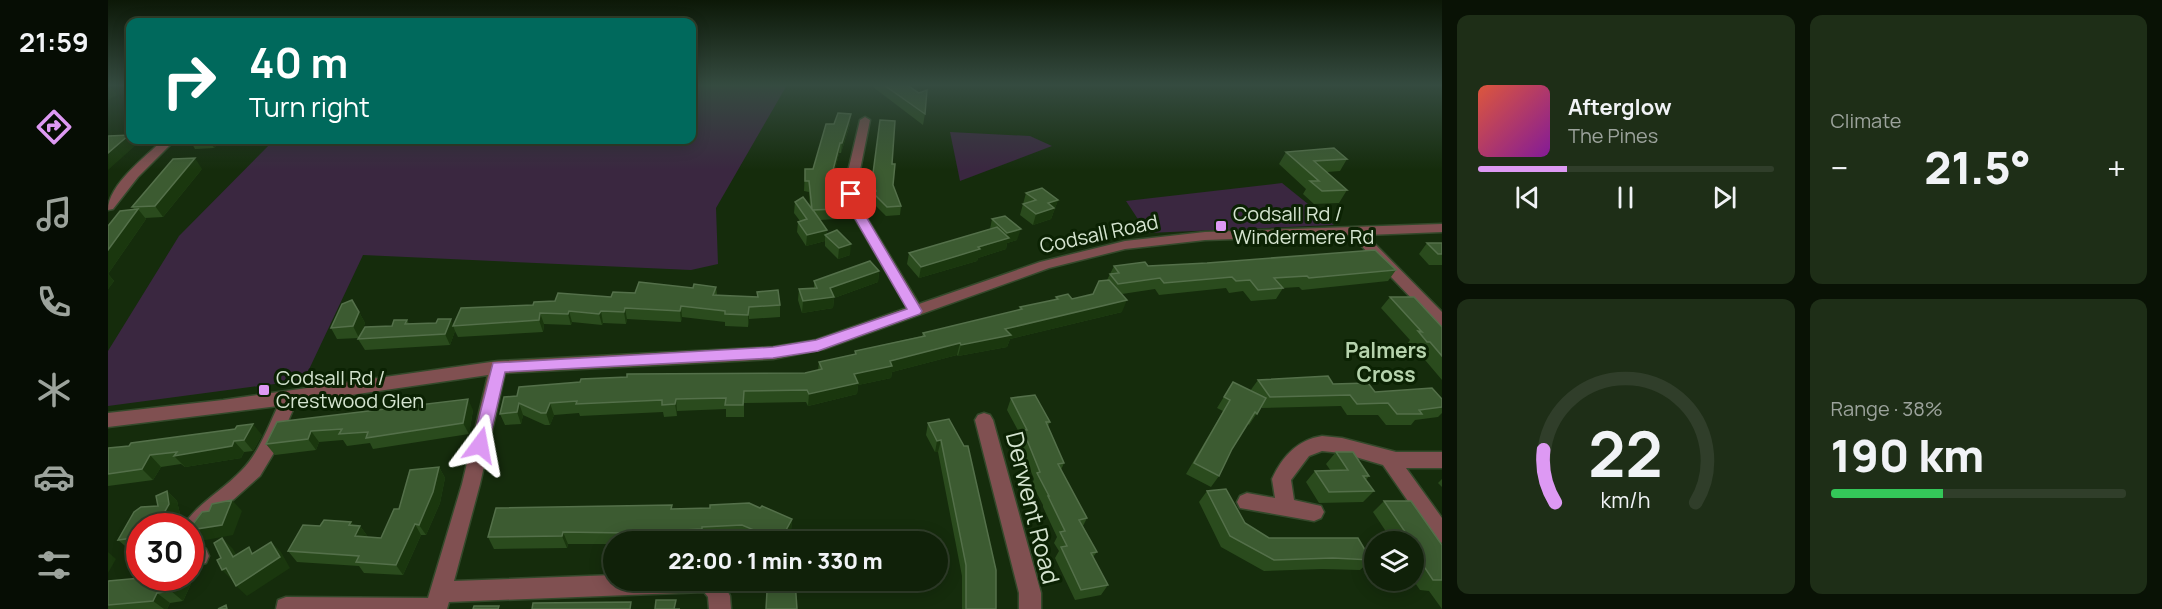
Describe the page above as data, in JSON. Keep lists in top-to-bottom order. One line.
{"streets":{"street":["Codsall Road","Derwent Road"]},"districts":["Palmers Cross"],"places":{"transit":["Codsall Rd / Windermere Rd","Codsall Rd / Crestwood Glen"]},"page":{"tabs":"21:59","tile":["Climate",["Range · 38%","190 km"]],"turn":["40 m","Turn right"],"song":["Afterglow","The Pines"],"heat":["−","21.5°","+"],"limit":"30","trip":"22:00 · 1 min · 330 m","gauge":["22","km/h"]}}
